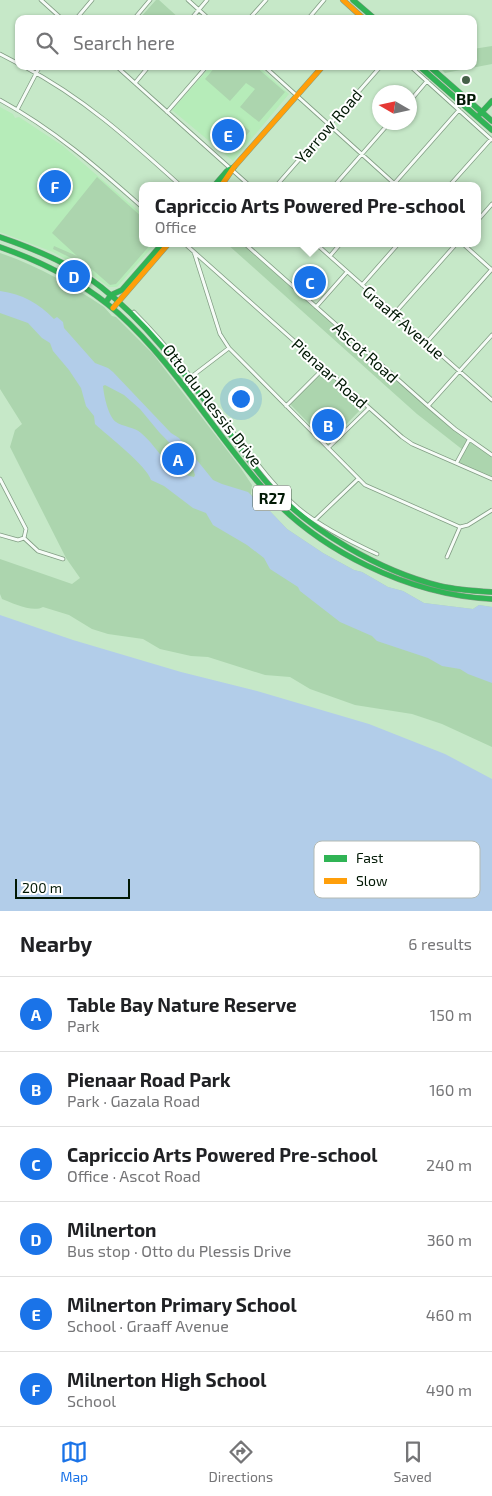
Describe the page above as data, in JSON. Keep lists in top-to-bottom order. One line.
{"streets":{"main road":["Otto du Plessis Drive","R27"],"street":["Yarrow Road","Graaff Avenue","Ascot Road","Pienaar Road"]},"places":["BP"],"legend":["Fast","Slow"],"scale_bar":"200 m","north":"left","page":{"search":"Search here","pins":["E","F","D","C","B","A"],"popup":["Capriccio Arts Powered Pre-school","Office"],"scale":"200 m","heading":["Nearby","6 results"],"list":[{"mark":"A","name":"Table Bay Nature Reserve","note":"Park","value":"150 m"},{"mark":"B","name":"Pienaar Road Park","note":"Park · Gazala Road","value":"160 m"},{"mark":"C","name":"Capriccio Arts Powered Pre-school","note":"Office · Ascot Road","value":"240 m"},{"mark":"D","name":"Milnerton","note":"Bus stop · Otto du Plessis Drive","value":"360 m"},{"mark":"E","name":"Milnerton Primary School","note":"School · Graaff Avenue","value":"460 m"},{"mark":"F","name":"Milnerton High School","note":"School","value":"490 m"}],"nav":["Map","Directions","Saved"]}}
